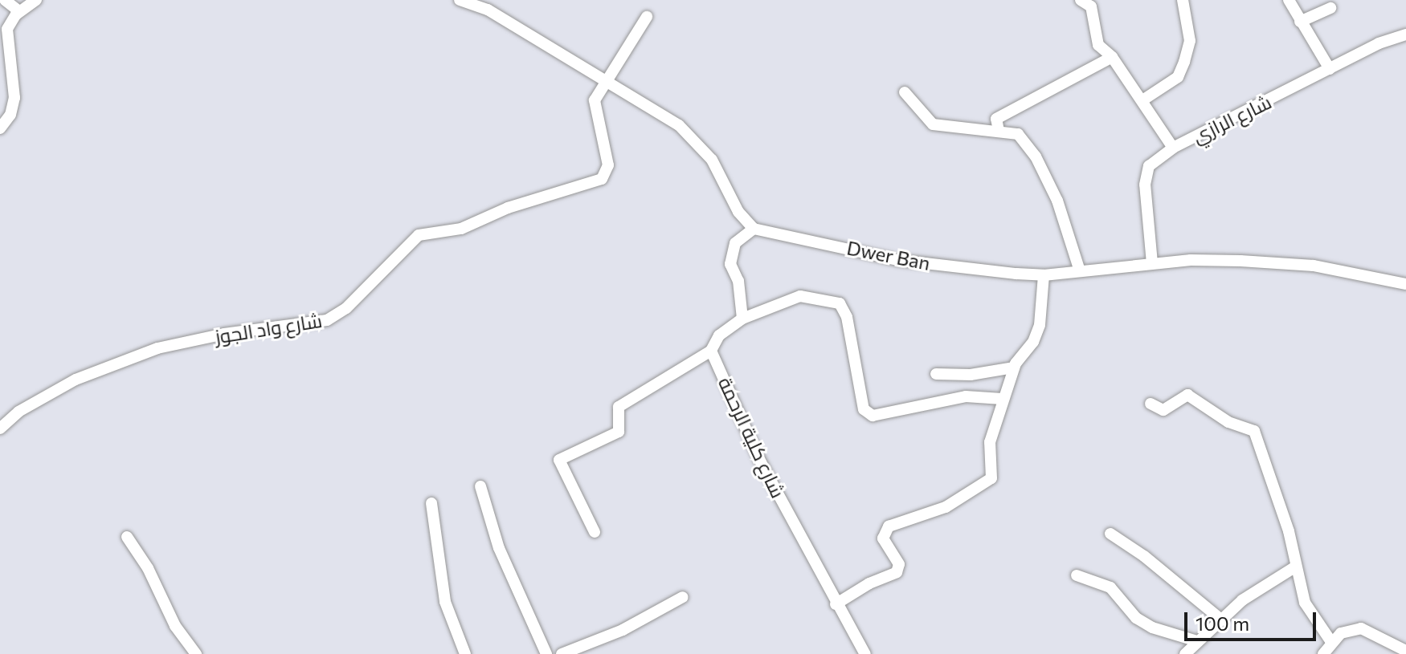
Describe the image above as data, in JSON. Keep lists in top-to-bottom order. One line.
{"streets":{"street":["شارع الرازي","Dwer Ban","شارع واد الجوز","شارع كلية الرحمة"]},"crossings":[["شارع الرازي","Dwer Ban"]],"scale_bar":"100 m"}
